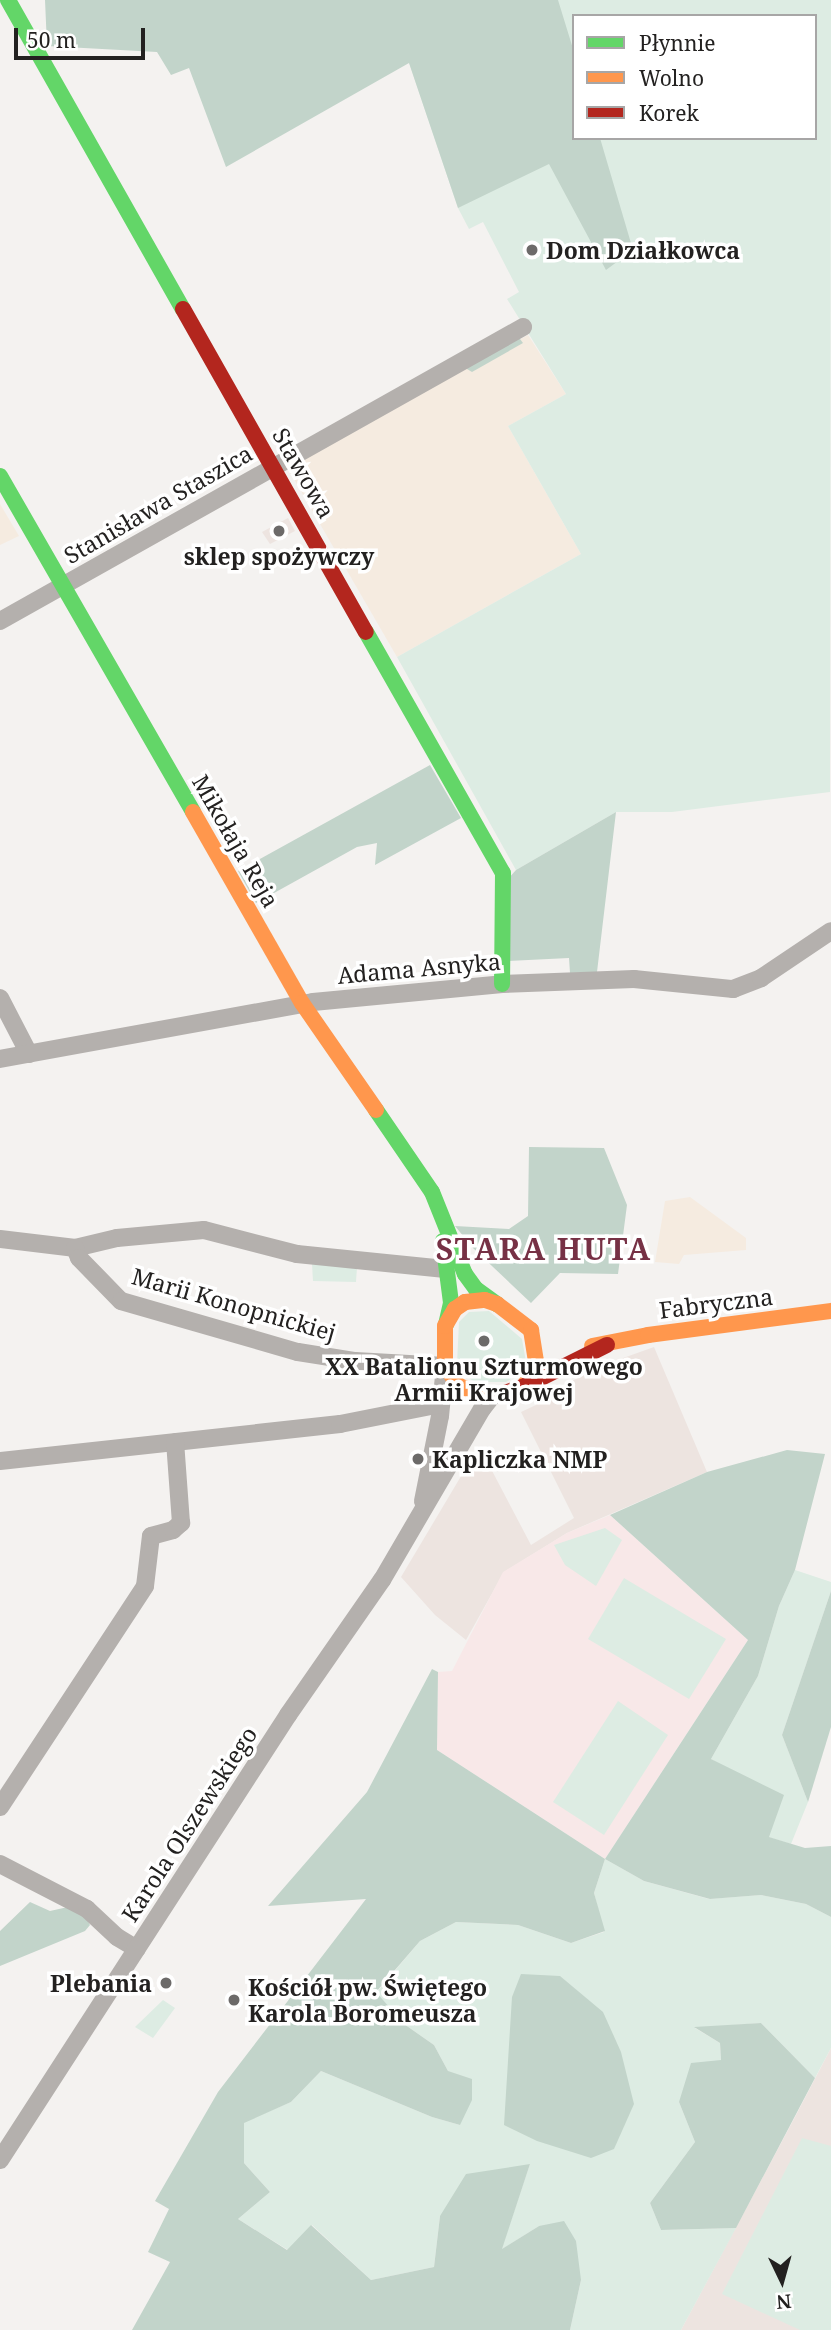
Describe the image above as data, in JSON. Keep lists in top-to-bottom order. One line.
{"streets":{"street":["Stawowa","Stanisława Staszica","Mikołaja Reja","Adama Asnyka","Fabryczna","Marii Konopnickiej","Karola Olszewskiego"]},"crossings":[["Stawowa","Stanisława Staszica"],["Stawowa","Adama Asnyka"],["Stanisława Staszica","Mikołaja Reja"],["Mikołaja Reja","Adama Asnyka"],["Fabryczna","Marii Konopnickiej"],["Fabryczna","Karola Olszewskiego"],["Marii Konopnickiej","Karola Olszewskiego"]],"districts":["STARA HUTA"],"places":["Dom Działkowca","sklep spożywczy","XX Batalionu Szturmowego Armii Krajowej","Kapliczka NMP","Plebania","Kościół pw. Świętego Karola Boromeusza"],"legend":["Płynnie","Wolno","Korek"],"scale_bar":"50 m","north":"bottom"}
